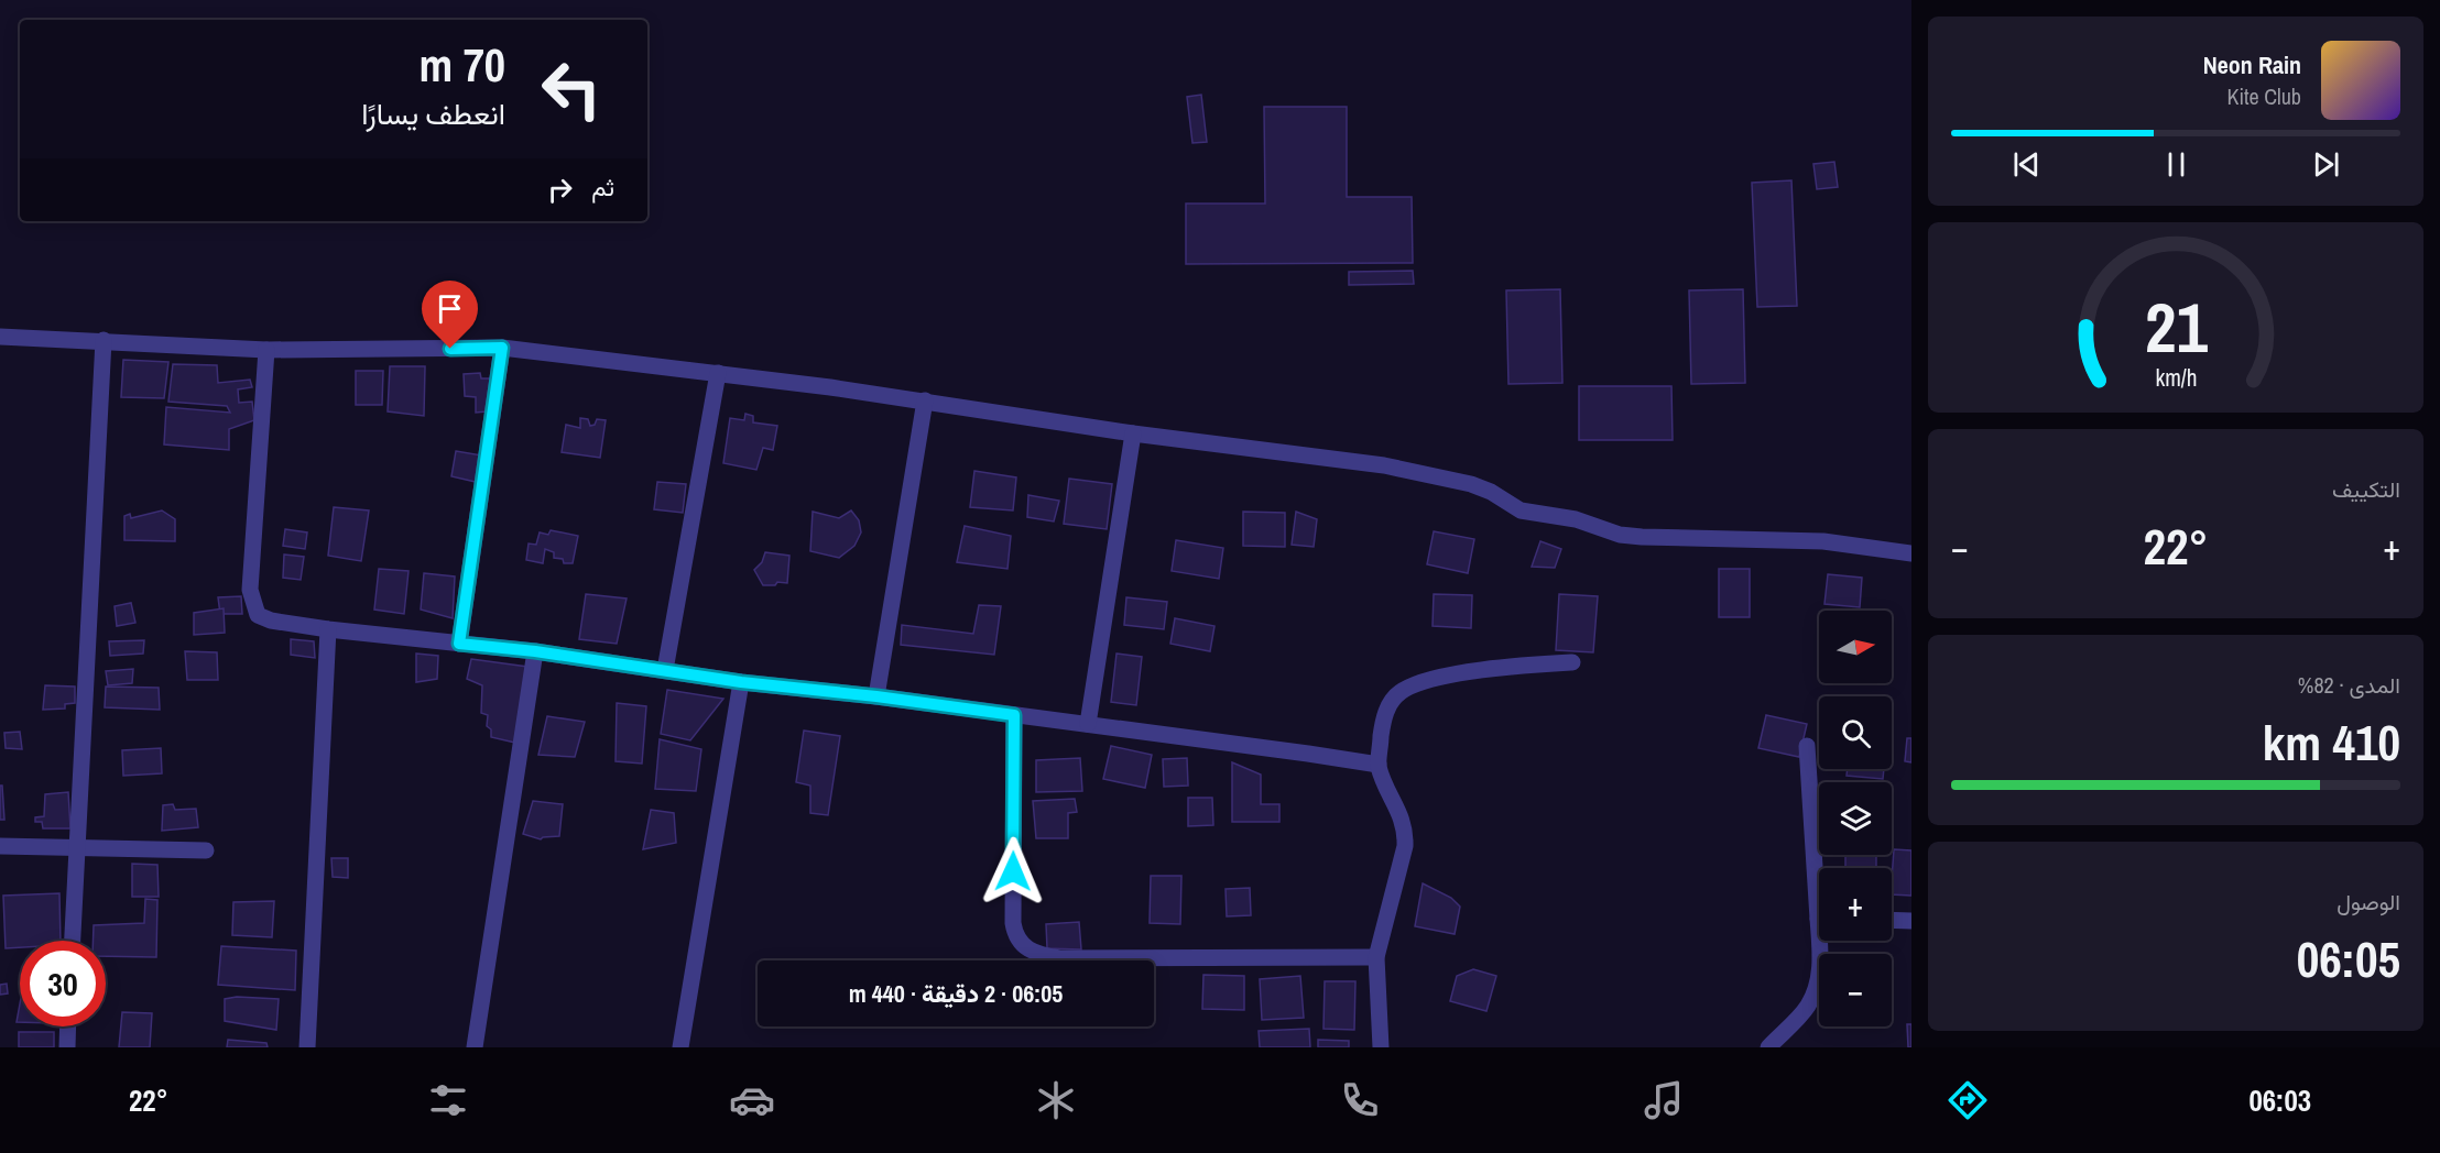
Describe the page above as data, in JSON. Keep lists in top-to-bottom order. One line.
{"north":"right","page":{"turn":["70 m","انعطف يسارًا"],"song":["Neon Rain","Kite Club"],"then":"ثم","tile":["التكييف",["المدى · 82%","410 km"],["الوصول","06:05"]],"heat":["−","22°","+"],"map_buttons":["+","−"],"limit":"30","trip":"06:05 · 2 دقيقة · 440 m","tabs":["06:03","22°"],"gauge":["21","km/h"]}}
